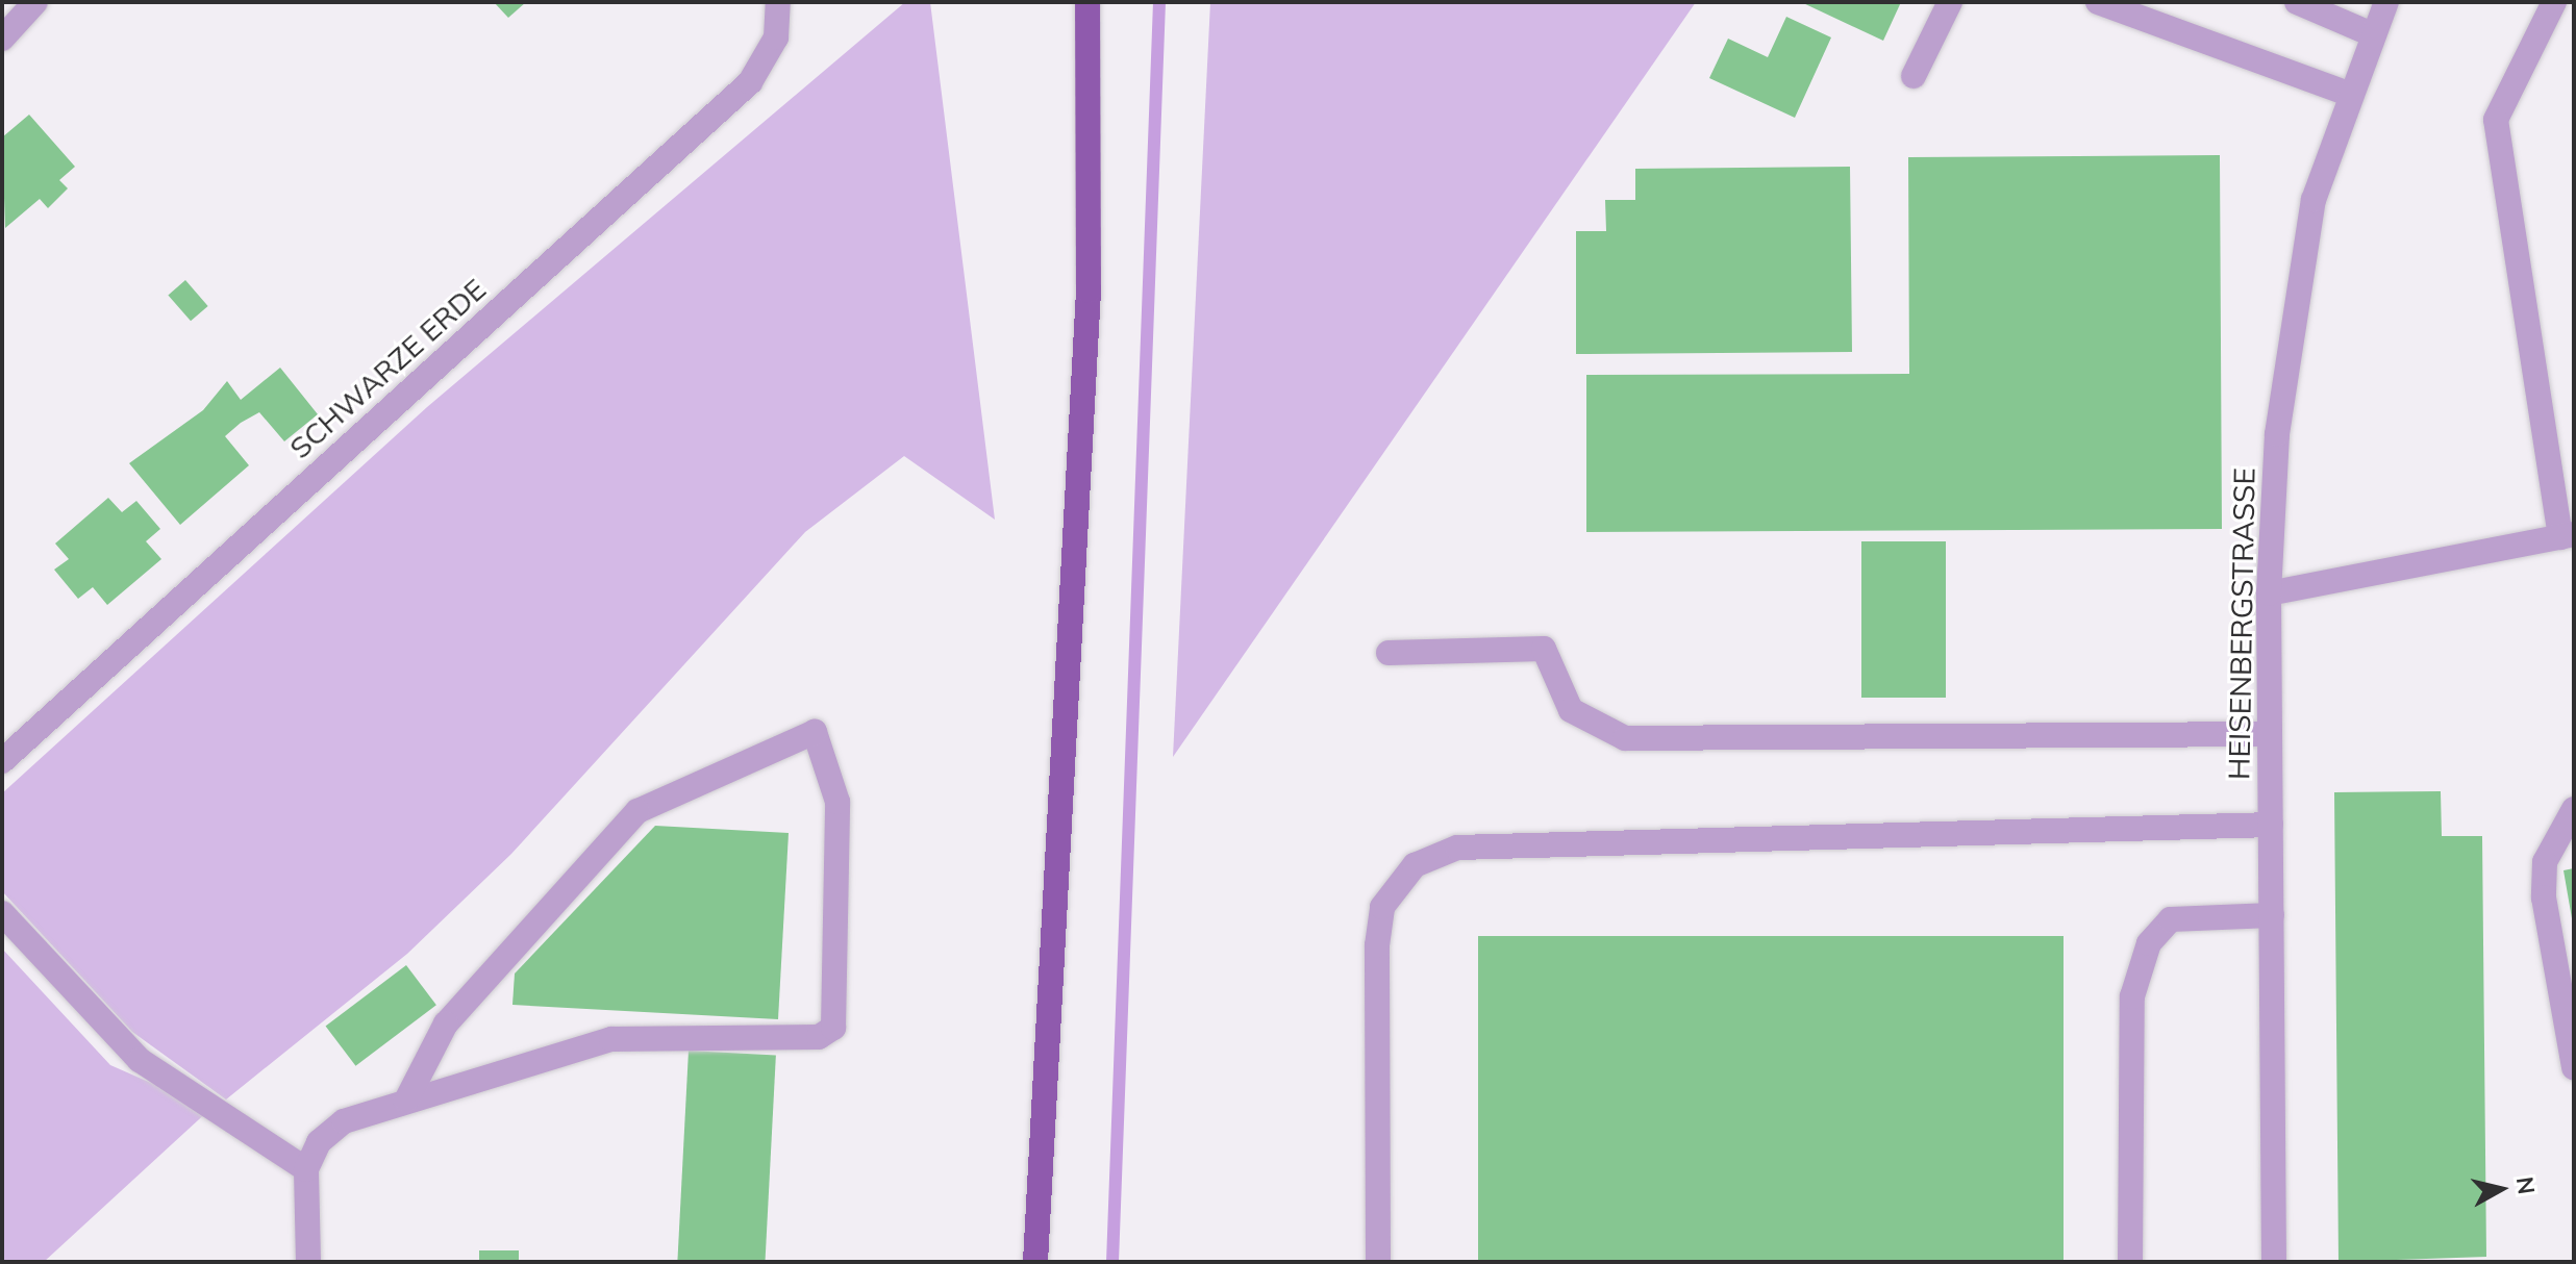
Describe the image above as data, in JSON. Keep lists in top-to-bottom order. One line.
{"streets":{"street":["SCHWARZE ERDE","HEISENBERGSTRASSE"]},"north":"right"}
